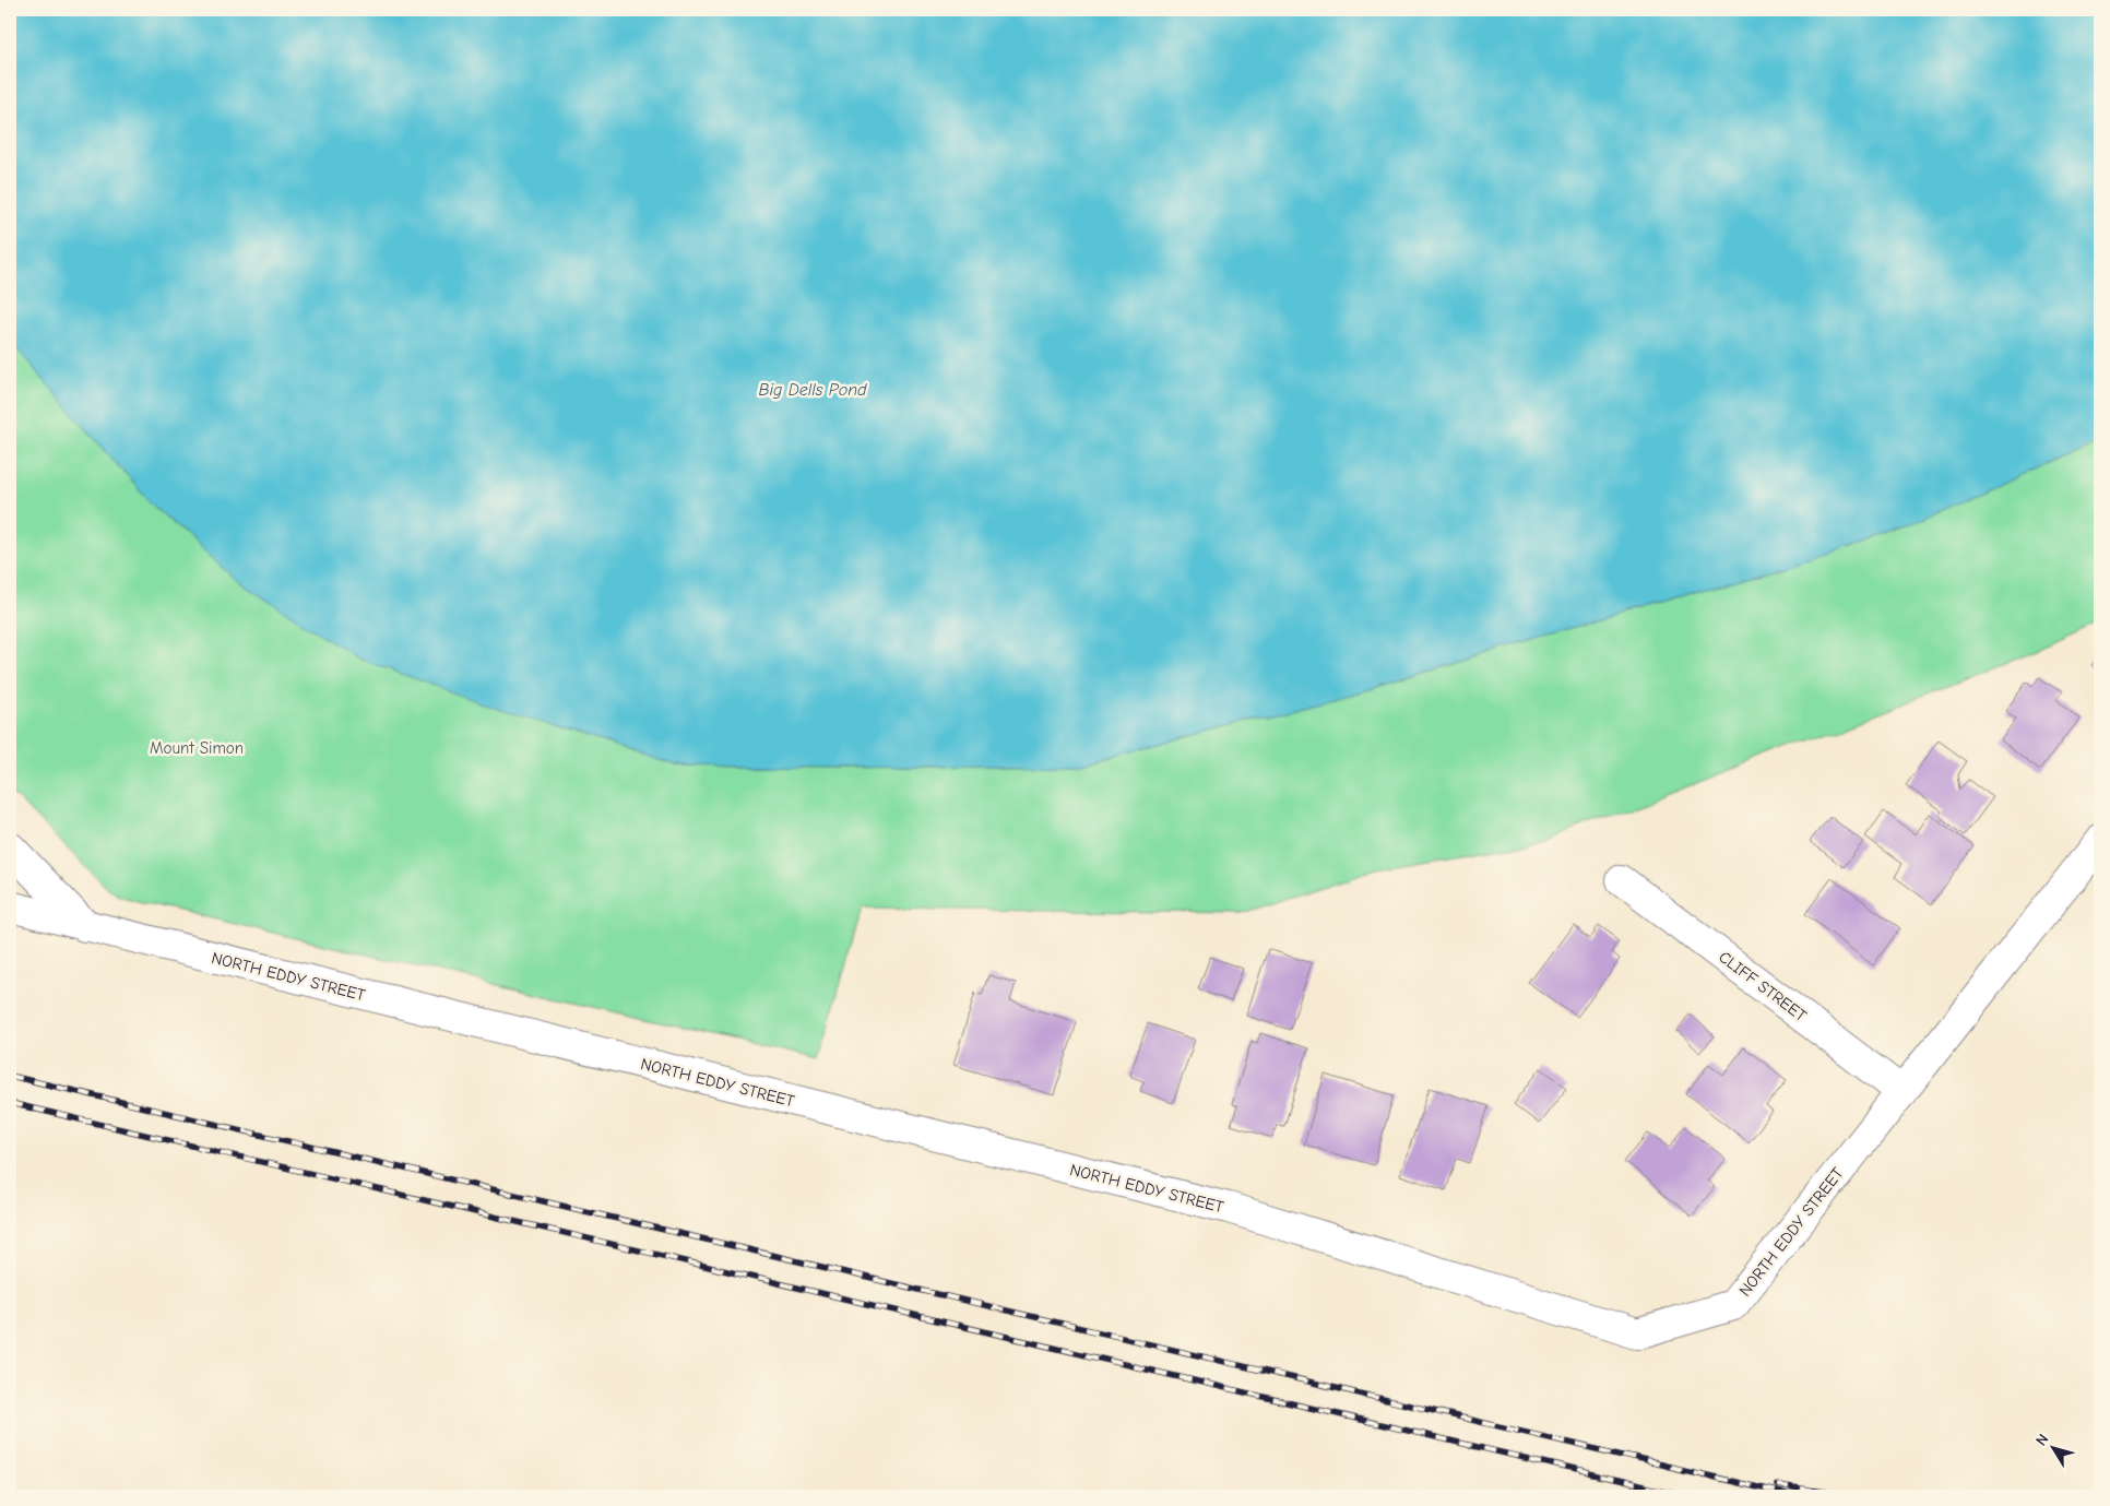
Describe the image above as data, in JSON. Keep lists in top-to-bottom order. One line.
{"streets":{"street":["NORTH EDDY STREET","CLIFF STREET"]},"crossings":[["NORTH EDDY STREET","CLIFF STREET"]],"water":["Big Dells Pond"],"parks":["Mount Simon"],"north":"top left"}
